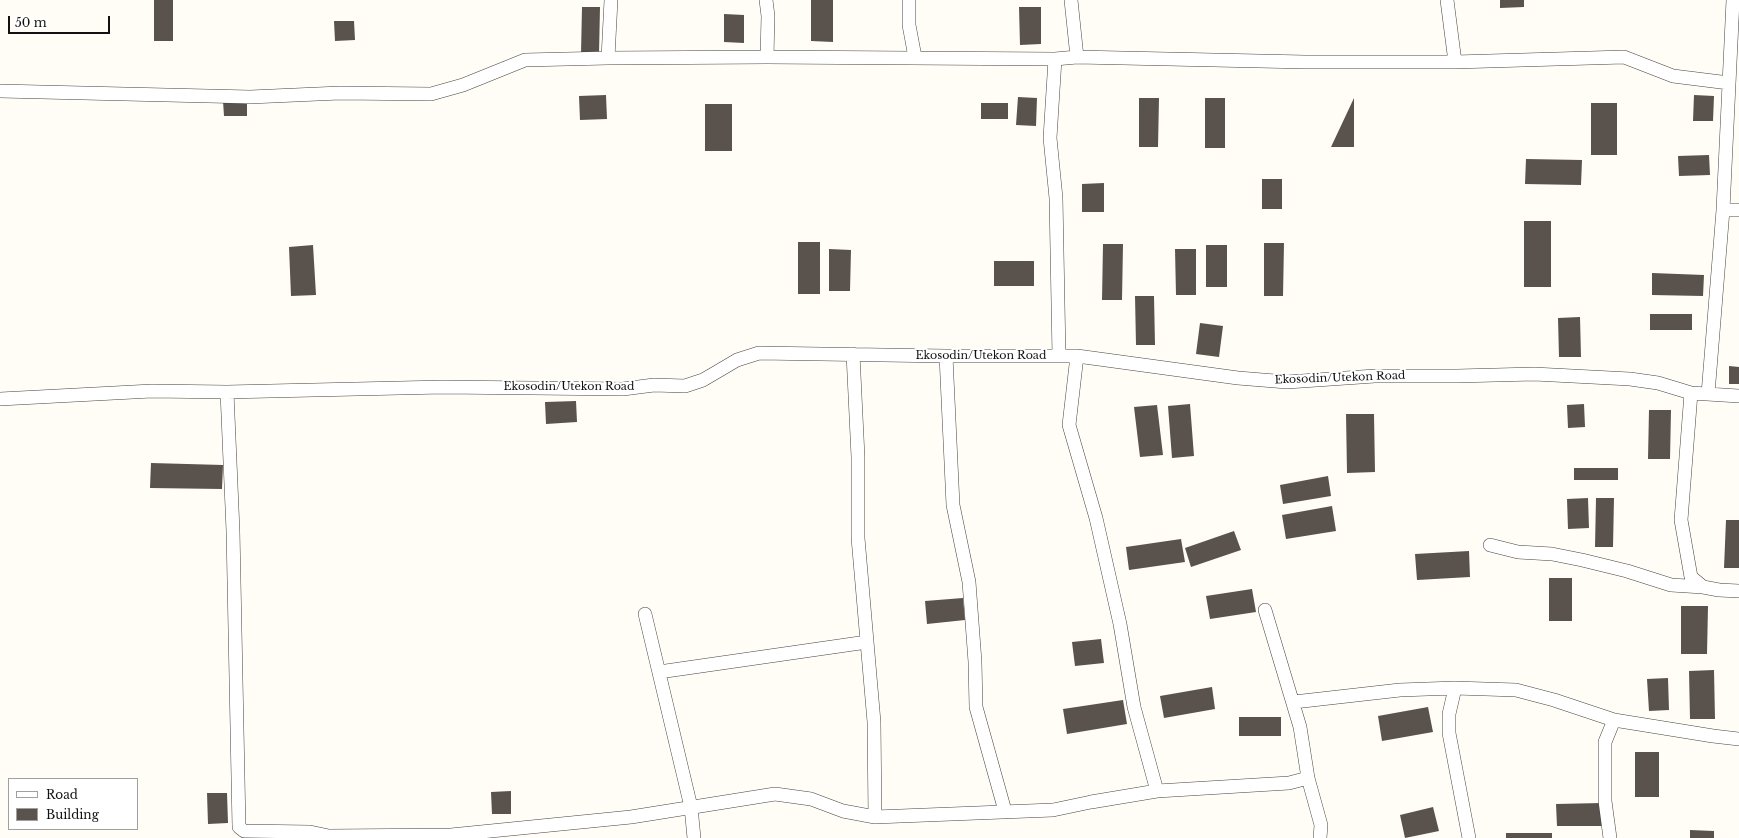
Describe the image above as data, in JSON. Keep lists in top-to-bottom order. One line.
{"streets":{"street":["Ekosodin/Utekon Road"]},"legend":["Road","Building"],"scale_bar":"50 m"}
